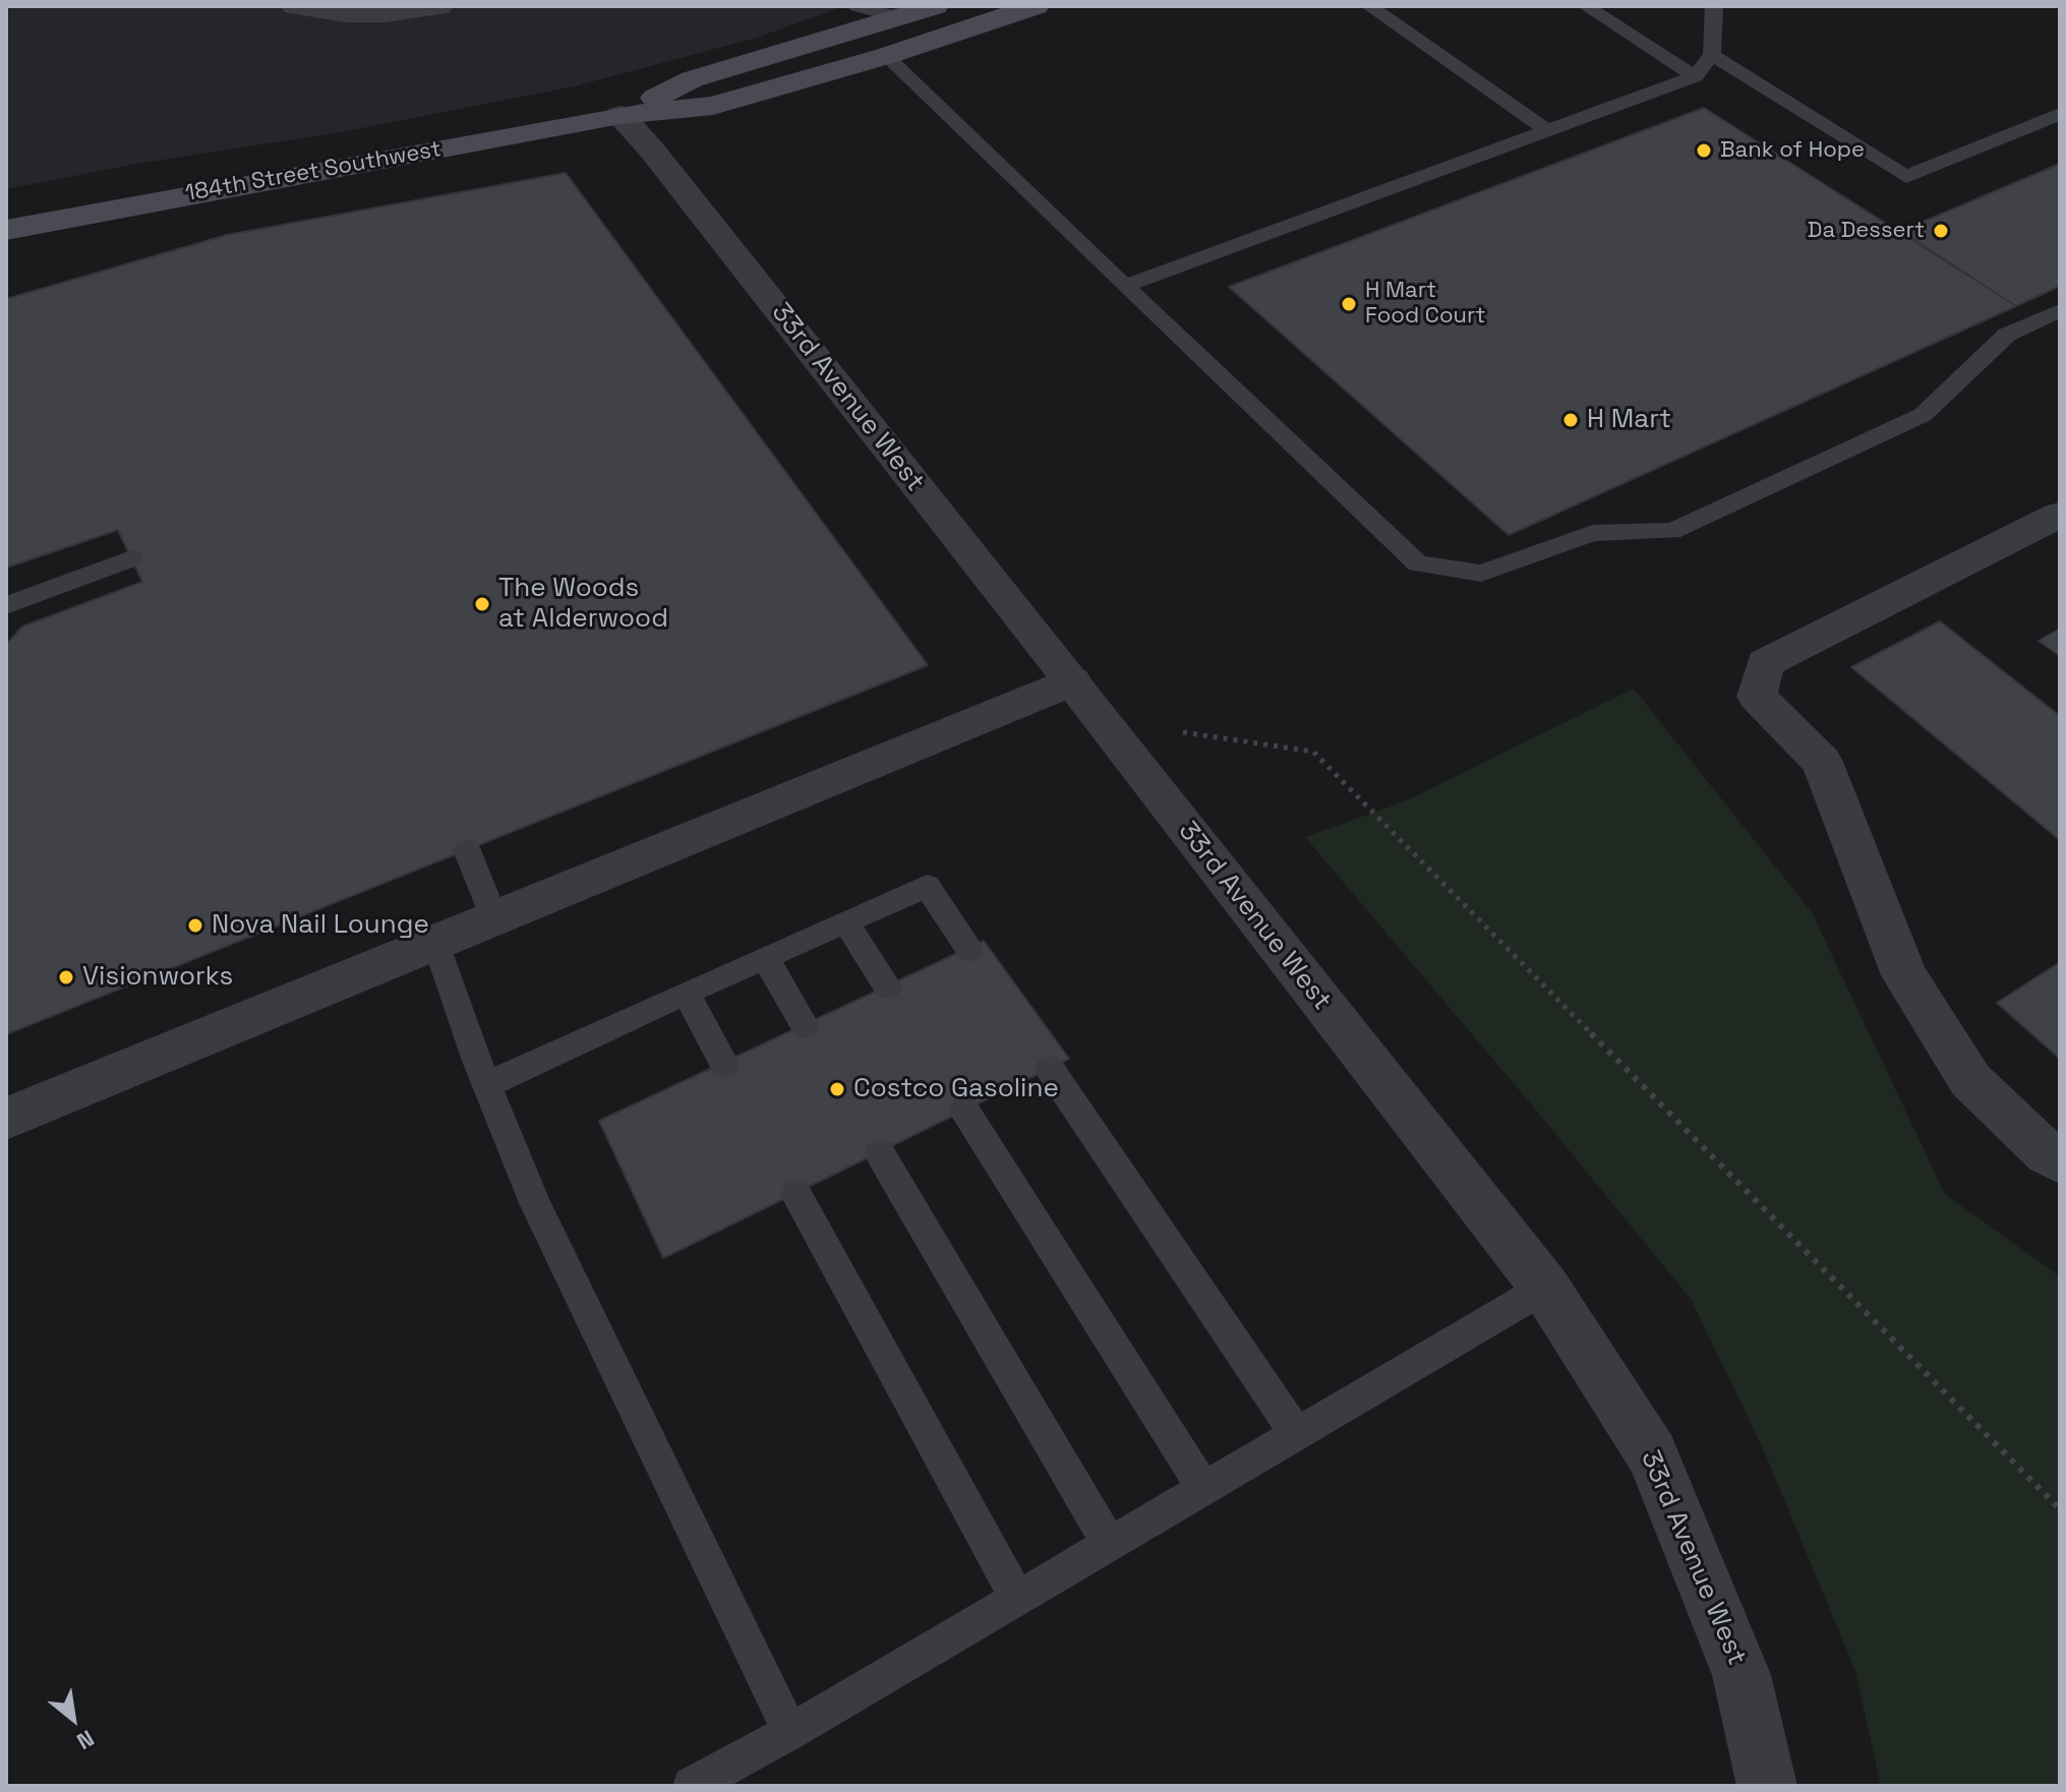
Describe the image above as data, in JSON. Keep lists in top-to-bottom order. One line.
{"streets":{"main road":["184th Street Southwest"],"street":["33rd Avenue West"]},"crossings":[["184th Street Southwest","33rd Avenue West"]],"places":["Bank of Hope","Da Dessert","H Mart Food Court","H Mart","The Woods at Alderwood","Nova Nail Lounge","Visionworks","Costco Gasoline"],"north":"bottom right"}
